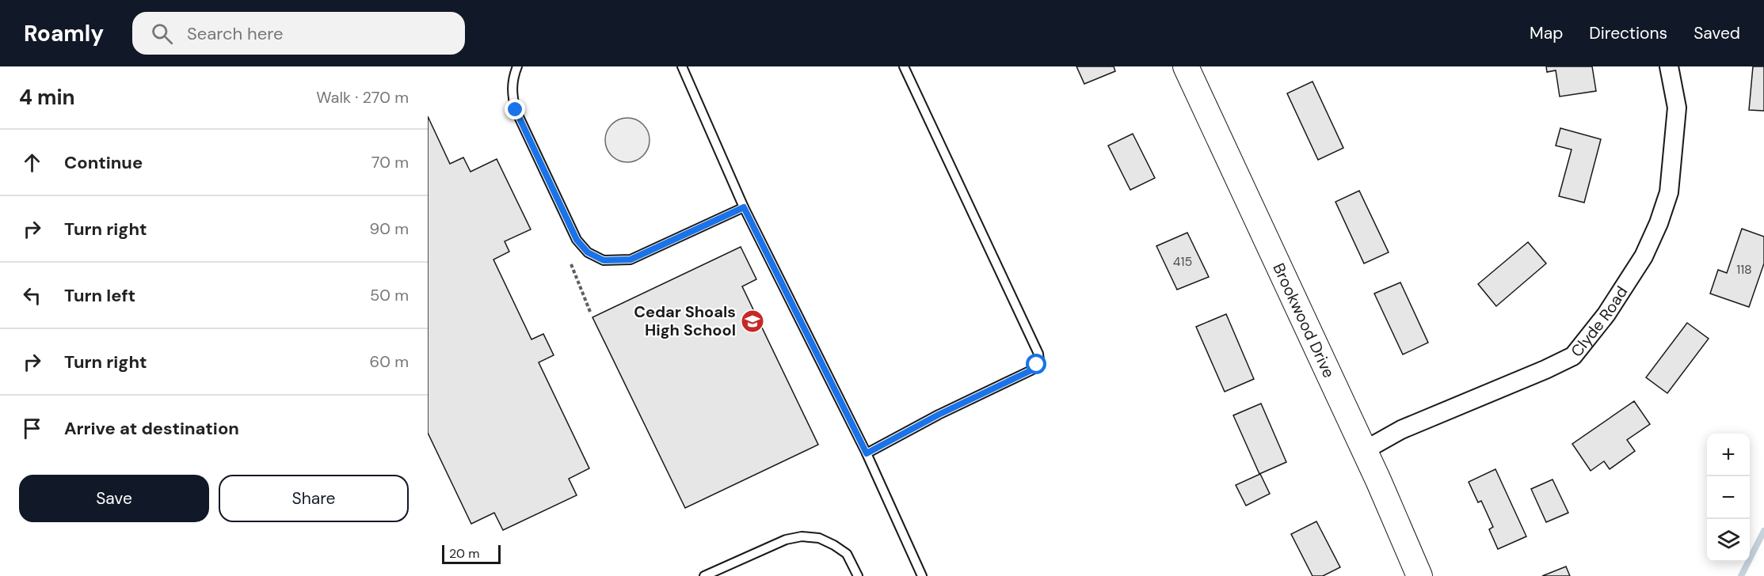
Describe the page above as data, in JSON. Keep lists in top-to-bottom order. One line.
{"streets":{"street":["Clyde Road","Brookwood Drive"]},"crossings":[["Clyde Road","Brookwood Drive"]],"places":{"school or university":["Cedar Shoals High School"]},"house_numbers":["415","118"],"scale_bar":"20 m","page":{"header":"Roamly","search":"Search here","nav":["Map","Directions","Saved"],"heading":["4 min","Walk · 270 m"],"list":[["Continue","70 m"],["Turn right","90 m"],["Turn left","50 m"],["Turn right","60 m"],"Arrive at destination"],"map_buttons":["+","−"],"buttons":["Save","Share"],"scale":"20 m"}}
